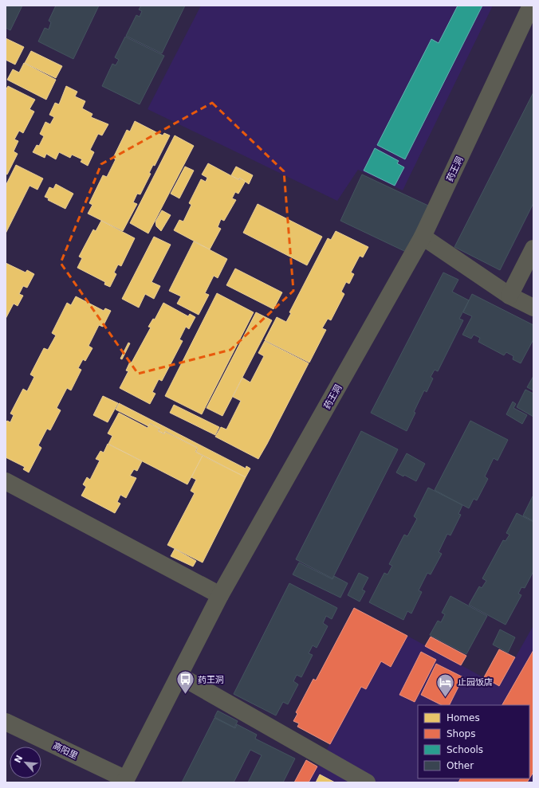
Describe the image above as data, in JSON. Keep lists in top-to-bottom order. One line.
{"streets":{"street":["药王洞","高阳里"]},"crossings":[["药王洞","高阳里"]],"places":{"bus stop":["药王洞"],"hotel":["止园饭店"]},"legend":["Homes","Shops","Schools","Other"],"north":"top left"}
